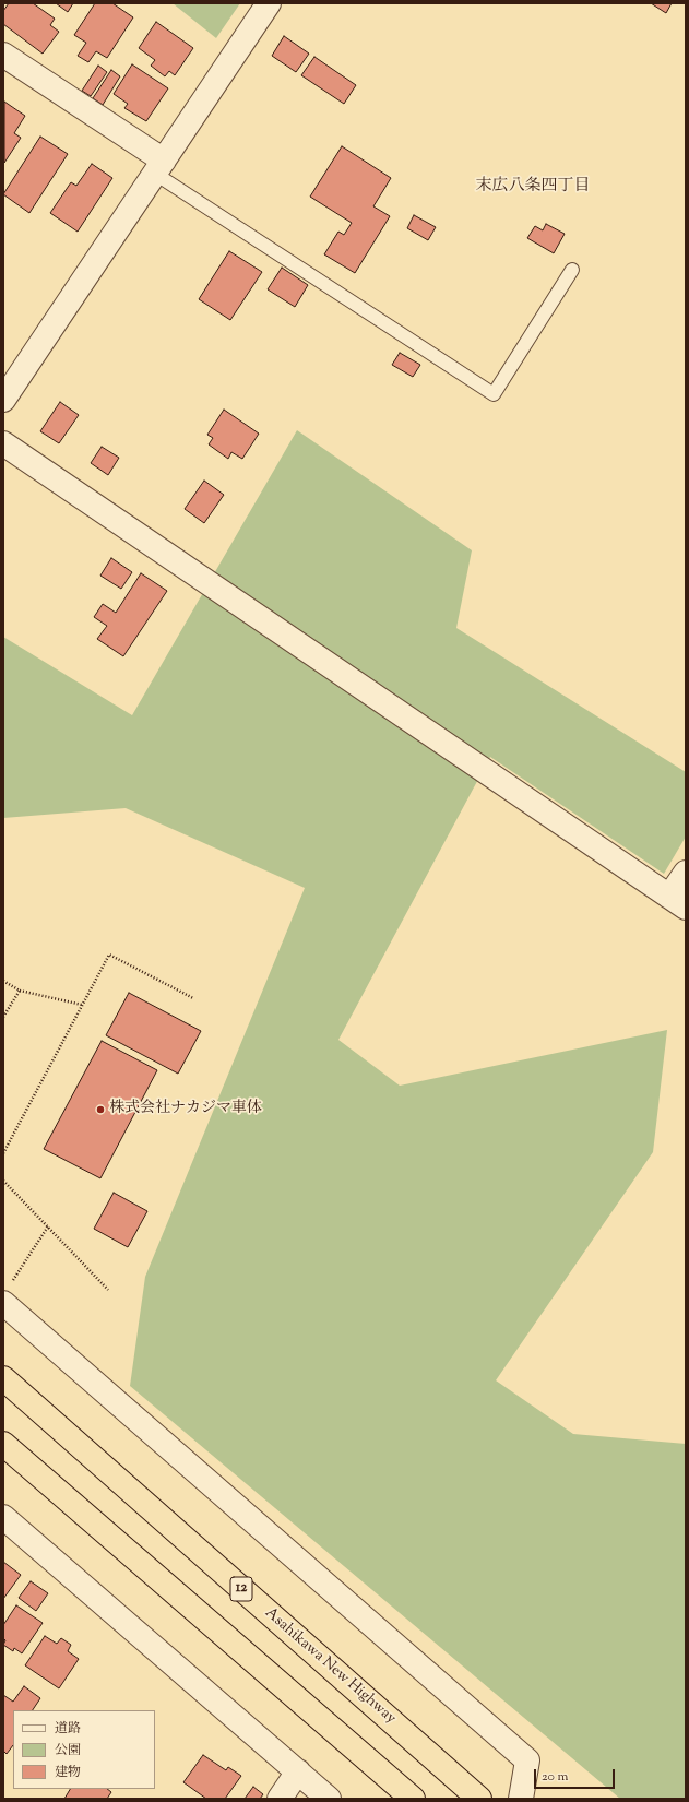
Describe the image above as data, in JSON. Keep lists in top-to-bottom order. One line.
{"streets":{"highway":["12","Asahikawa New Highway"]},"districts":["末広八条四丁目"],"places":["株式会社ナカジマ車体"],"legend":["道路","公園","建物"],"scale_bar":"20 m"}
